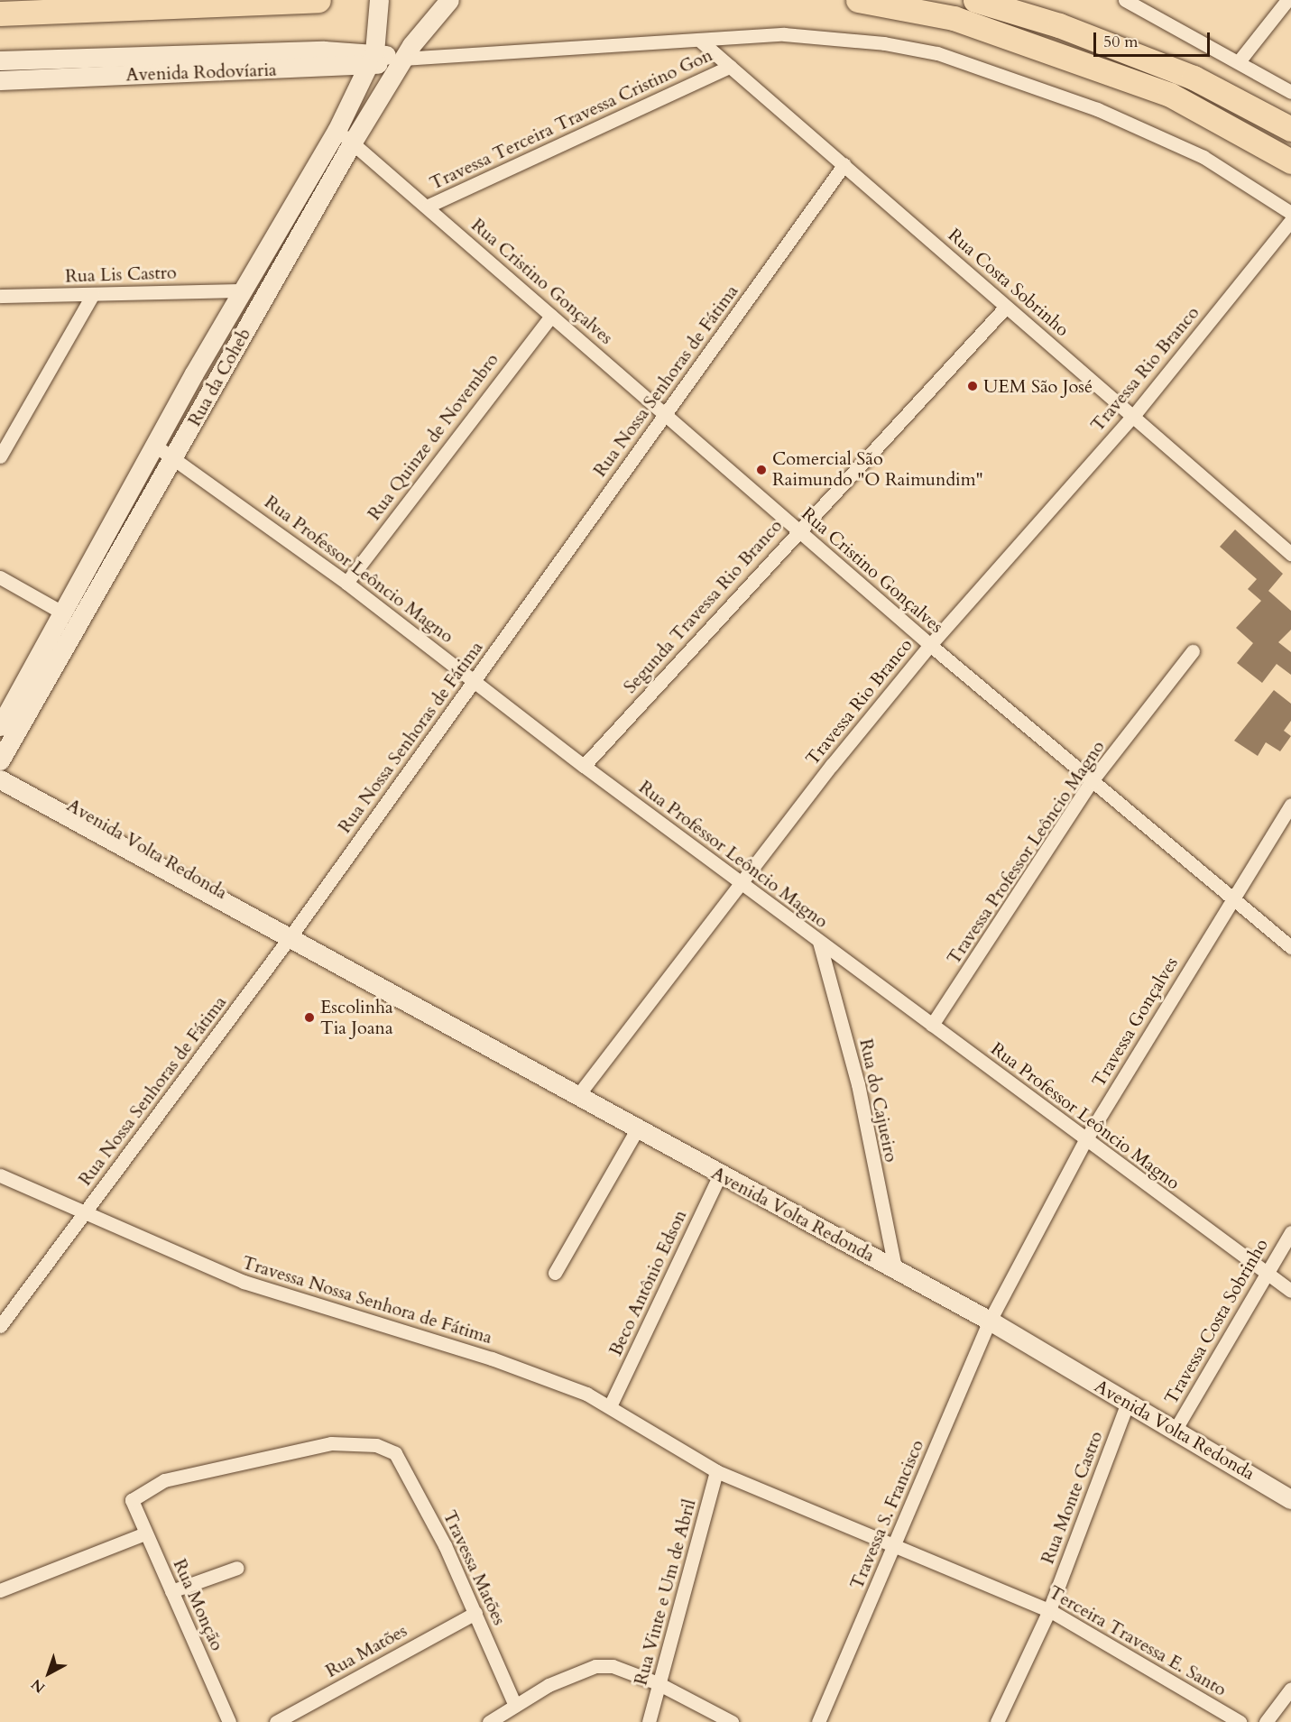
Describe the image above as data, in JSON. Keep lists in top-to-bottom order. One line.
{"streets":{"street":["Avenida Rodovíaria","Travessa Terceira Travessa Cristino Gon","Rua Lis Castro","Rua Cristino Gonçalves","Rua Costa Sobrinho","Travessa Rio Branco","Rua da Coheb","Rua Nossa Senhoras de Fátima","Rua Quinze de Novembro","Rua Professor Leôncio Magno","Segunda Travessa Rio Branco","Avenida Volta Redonda","Travessa Professor Leôncio Magno","Travessa Gonçalves","Rua do Cajueiro","Beco Antônio Edson","Travessa Nossa Senhora de Fátima","Travessa Costa Sobrinho","Rua Monte Castro","Travessa S. Francisco","Travessa Matões","Rua Vinte e Um de Abril","Rua Monção","Terceira Travessa E. Santo","Rua Matões"]},"crossings":[["Avenida Rodovíaria","Rua da Coheb"],["Travessa Terceira Travessa Cristino Gon","Rua Cristino Gonçalves"],["Travessa Terceira Travessa Cristino Gon","Rua Costa Sobrinho"],["Rua Lis Castro","Rua da Coheb"],["Rua Cristino Gonçalves","Travessa Rio Branco"],["Rua Cristino Gonçalves","Rua da Coheb"],["Rua Cristino Gonçalves","Rua Nossa Senhoras de Fátima"],["Rua Cristino Gonçalves","Rua Quinze de Novembro"],["Rua Cristino Gonçalves","Segunda Travessa Rio Branco"],["Rua Cristino Gonçalves","Travessa Professor Leôncio Magno"],["Rua Cristino Gonçalves","Travessa Gonçalves"],["Rua Costa Sobrinho","Travessa Rio Branco"],["Rua Costa Sobrinho","Rua Nossa Senhoras de Fátima"],["Rua Costa Sobrinho","Segunda Travessa Rio Branco"],["Travessa Rio Branco","Rua Professor Leôncio Magno"],["Travessa Rio Branco","Avenida Volta Redonda"],["Rua da Coheb","Rua Professor Leôncio Magno"],["Rua Nossa Senhoras de Fátima","Rua Professor Leôncio Magno"],["Rua Nossa Senhoras de Fátima","Avenida Volta Redonda"],["Rua Nossa Senhoras de Fátima","Travessa Nossa Senhora de Fátima"],["Rua Quinze de Novembro","Rua Professor Leôncio Magno"],["Rua Professor Leôncio Magno","Segunda Travessa Rio Branco"],["Rua Professor Leôncio Magno","Travessa Professor Leôncio Magno"],["Rua Professor Leôncio Magno","Travessa Gonçalves"],["Rua Professor Leôncio Magno","Rua do Cajueiro"],["Rua Professor Leôncio Magno","Travessa Costa Sobrinho"],["Avenida Volta Redonda","Travessa Gonçalves"],["Avenida Volta Redonda","Rua do Cajueiro"],["Avenida Volta Redonda","Beco Antônio Edson"],["Avenida Volta Redonda","Travessa Costa Sobrinho"],["Avenida Volta Redonda","Rua Monte Castro"],["Avenida Volta Redonda","Travessa S. Francisco"],["Travessa Gonçalves","Travessa S. Francisco"],["Beco Antônio Edson","Travessa Nossa Senhora de Fátima"],["Travessa Nossa Senhora de Fátima","Rua Vinte e Um de Abril"],["Travessa Nossa Senhora de Fátima","Terceira Travessa E. Santo"],["Rua Monte Castro","Terceira Travessa E. Santo"],["Travessa S. Francisco","Terceira Travessa E. Santo"],["Travessa Matões","Rua Monção"],["Travessa Matões","Rua Matões"],["Rua Vinte e Um de Abril","Terceira Travessa E. Santo"]],"places":["UEM São José","Comercial São Raimundo \"O Raimundim\"","Escolinha Tia Joana"],"scale_bar":"50 m","north":"bottom left"}
